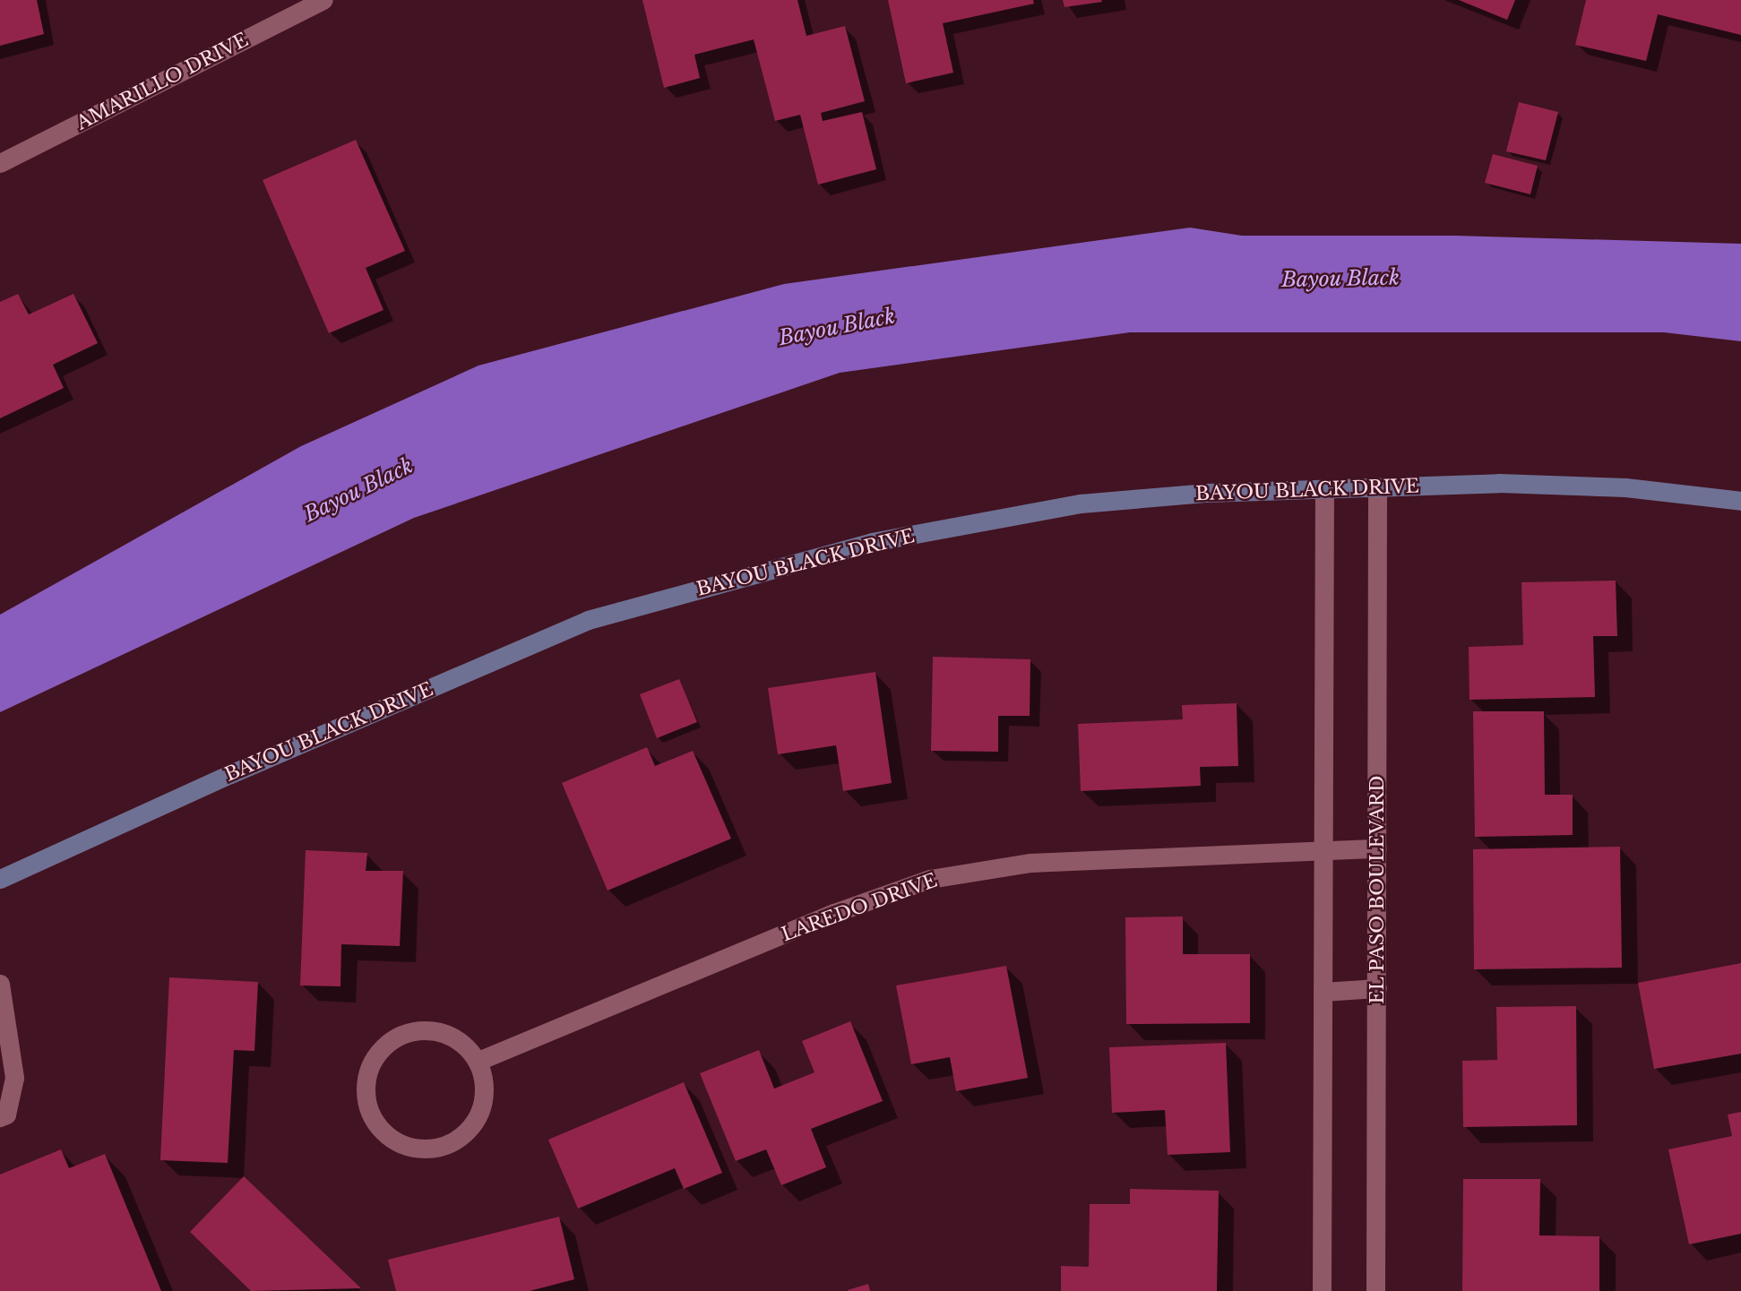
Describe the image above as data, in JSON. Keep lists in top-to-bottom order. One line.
{"streets":{"main road":["BAYOU BLACK DRIVE"],"street":["AMARILLO DRIVE","EL PASO BOULEVARD","LAREDO DRIVE"]},"crossings":[["BAYOU BLACK DRIVE","EL PASO BOULEVARD"],["EL PASO BOULEVARD","LAREDO DRIVE"]],"water":["Bayou Black"]}
